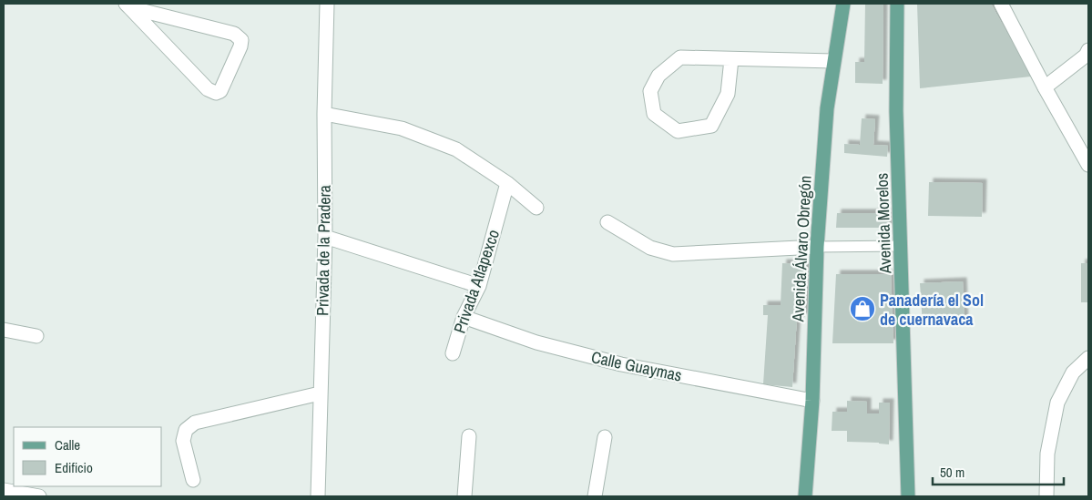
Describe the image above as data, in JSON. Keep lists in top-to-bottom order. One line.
{"streets":{"main road":["Avenida Morelos","Avenida Álvaro Obregón"],"street":["Privada de la Pradera","Privada Atlapexco","Calle Guaymas"]},"crossings":[["Avenida Álvaro Obregón","Calle Guaymas"],["Privada Atlapexco","Calle Guaymas"]],"places":{"shop":["Panadería el Sol de cuernavaca"]},"legend":["Calle","Edificio"],"scale_bar":"50 m"}
